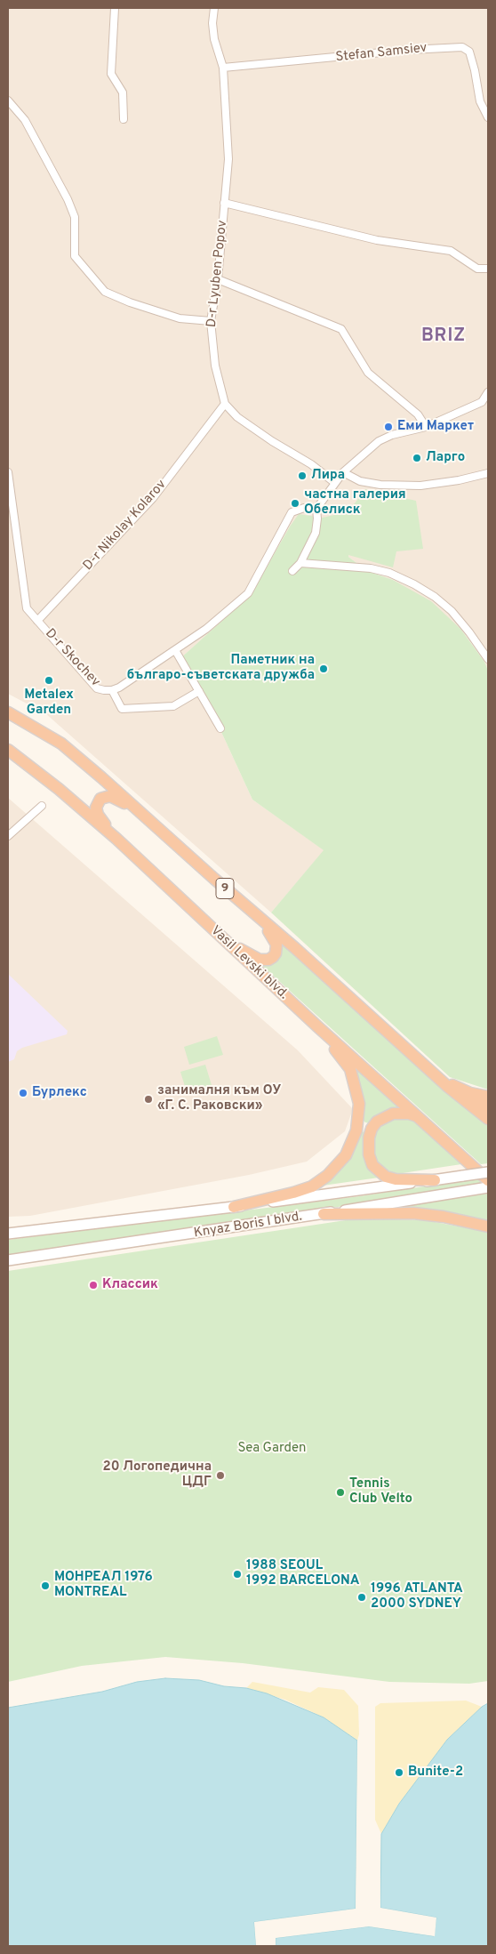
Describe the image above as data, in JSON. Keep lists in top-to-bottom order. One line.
{"streets":{"highway":["9","Vasil Levski blvd."],"main road":["Knyaz Boris I blvd."],"street":["Stefan Samsiev","D-r Lyuben Popov","D-r Nikolay Kolarov","D-r Skochev"]},"crossings":[["Stefan Samsiev","D-r Lyuben Popov"],["D-r Lyuben Popov","D-r Nikolay Kolarov"],["D-r Nikolay Kolarov","D-r Skochev"]],"districts":["BRIZ"],"parks":["Sea Garden"],"places":["Еми Маркет","Ларго","Лира","частна галерия Обелиск","Паметник на българо-съветската дружба","Metalex Garden","Бурлекс","занималня към ОУ «Г. С. Раковски»","Классик","20 Логопедична ЦДГ","Tennis Club Velto","1988 SEOUL 1992 BARCELONA","МОНРЕАЛ 1976 MONTREAL","1996 ATLANTA 2000 SYDNEY","Bunite-2"]}
